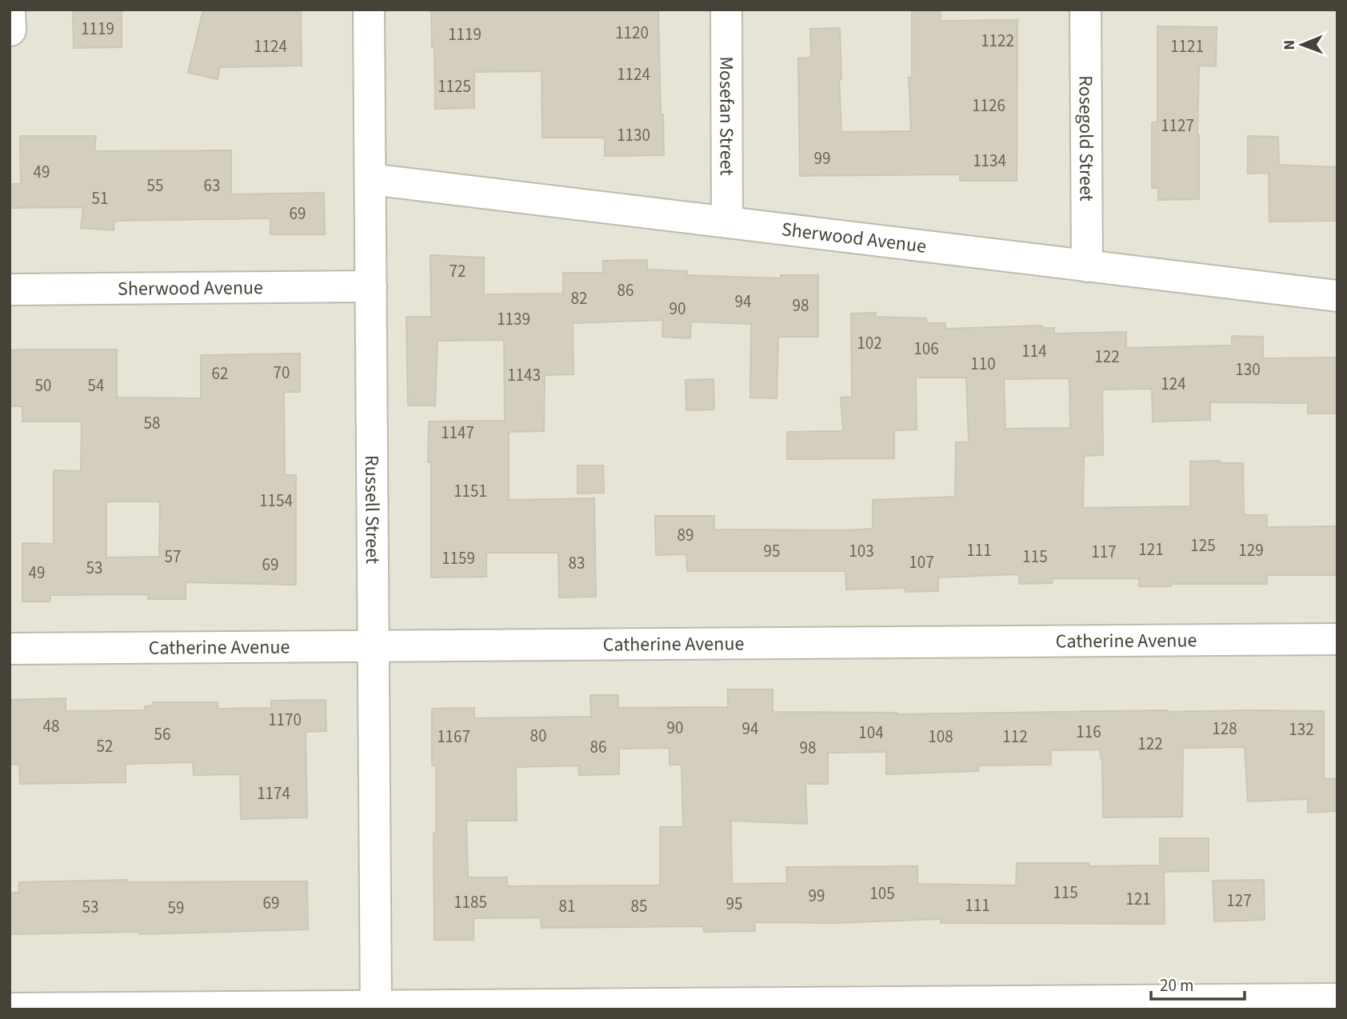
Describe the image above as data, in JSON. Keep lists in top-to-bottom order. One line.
{"streets":{"street":["Mosefan Street","Rosegold Street","Sherwood Avenue","Russell Street","Catherine Avenue"]},"crossings":[["Mosefan Street","Sherwood Avenue"],["Rosegold Street","Sherwood Avenue"],["Sherwood Avenue","Russell Street"],["Russell Street","Catherine Avenue"]],"house_numbers":["1119","1120","1119","1122","1124","1121","1124","1125","1126","1127","1130","99","1134","49","55","63","51","69","72","86","82","94","98","90","1139","102","106","114","122","110","130","70","62","1143","124","50","54","58","1147","1151","1154","89","125","121","111","129","95","103","117","57","115","1159","107","83","69","53","49","1170","48","90","94","128","132","116","104","56","80","1167","108","112","122","52","86","98","1174","115","105","99","121","127","1185","69","95","111","81","85","53","59"],"scale_bar":"20 m","north":"left"}
